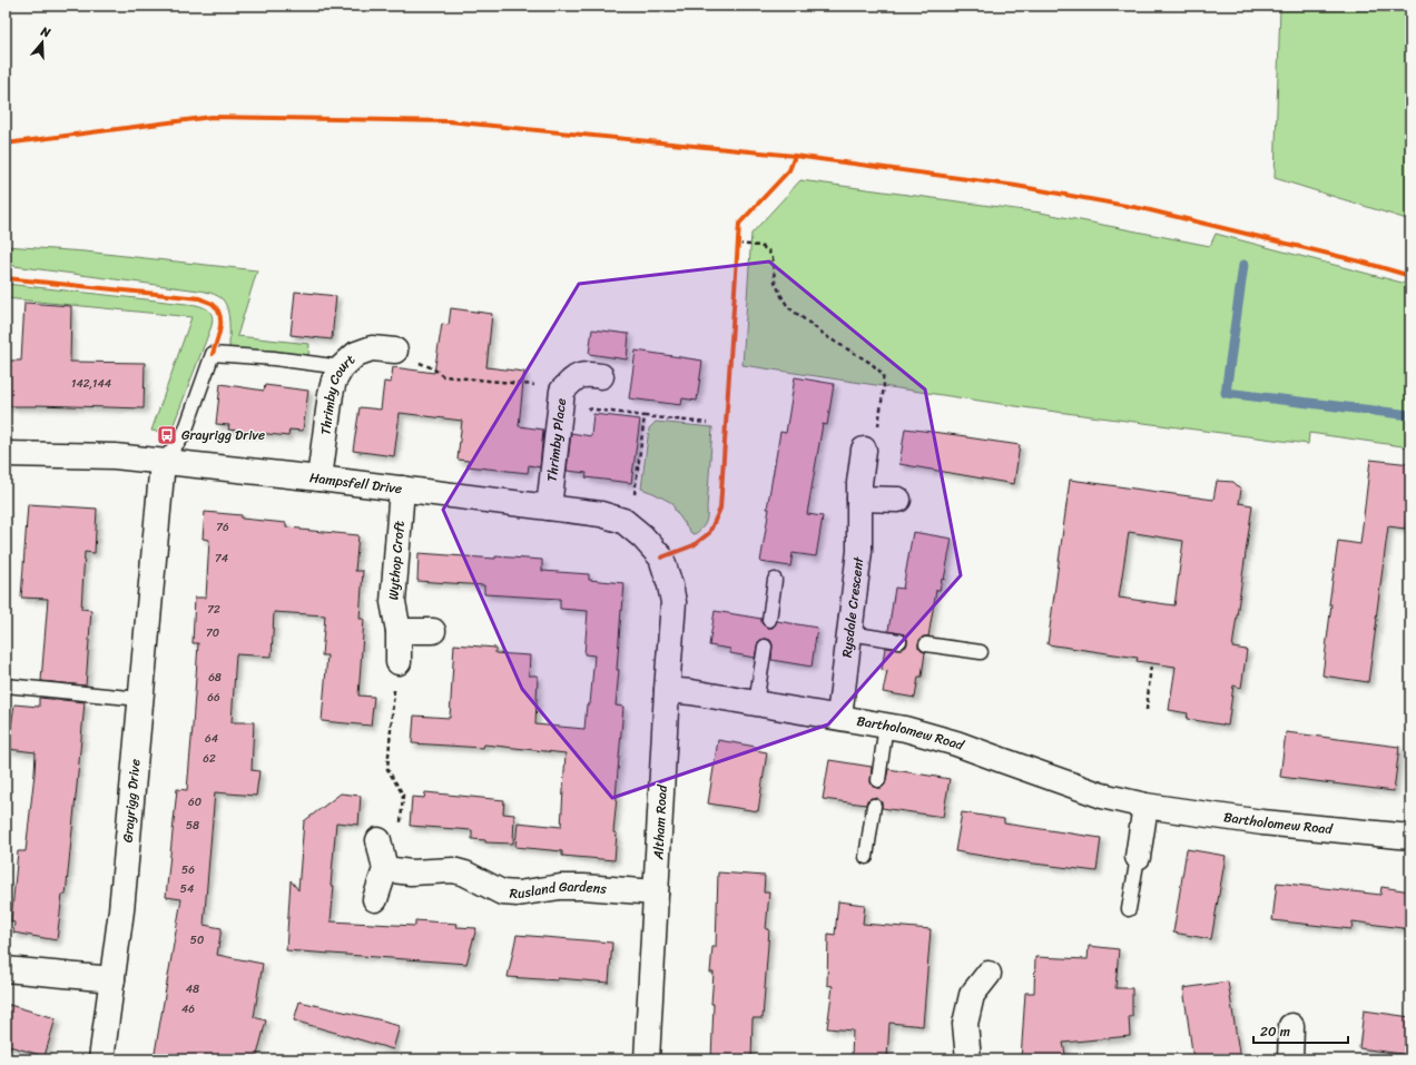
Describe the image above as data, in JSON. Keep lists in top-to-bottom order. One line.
{"streets":{"street":["Thrimby Court","Thrimby Place","Hampsfell Drive","Wythop Croft","Rysdale Crescent","Bartholomew Road","Grayrigg Drive","Altham Road","Rusland Gardens"]},"crossings":[["Thrimby Court","Hampsfell Drive"],["Thrimby Place","Hampsfell Drive"],["Hampsfell Drive","Wythop Croft"],["Hampsfell Drive","Grayrigg Drive"],["Hampsfell Drive","Altham Road"],["Rysdale Crescent","Bartholomew Road"],["Bartholomew Road","Altham Road"],["Altham Road","Rusland Gardens"]],"places":{"bus stop":["Grayrigg Drive"]},"house_numbers":["142,144","76","74","72","70","68","66","64","62","60","58","56","54","50","48","46"],"scale_bar":"20 m","north":"top"}
